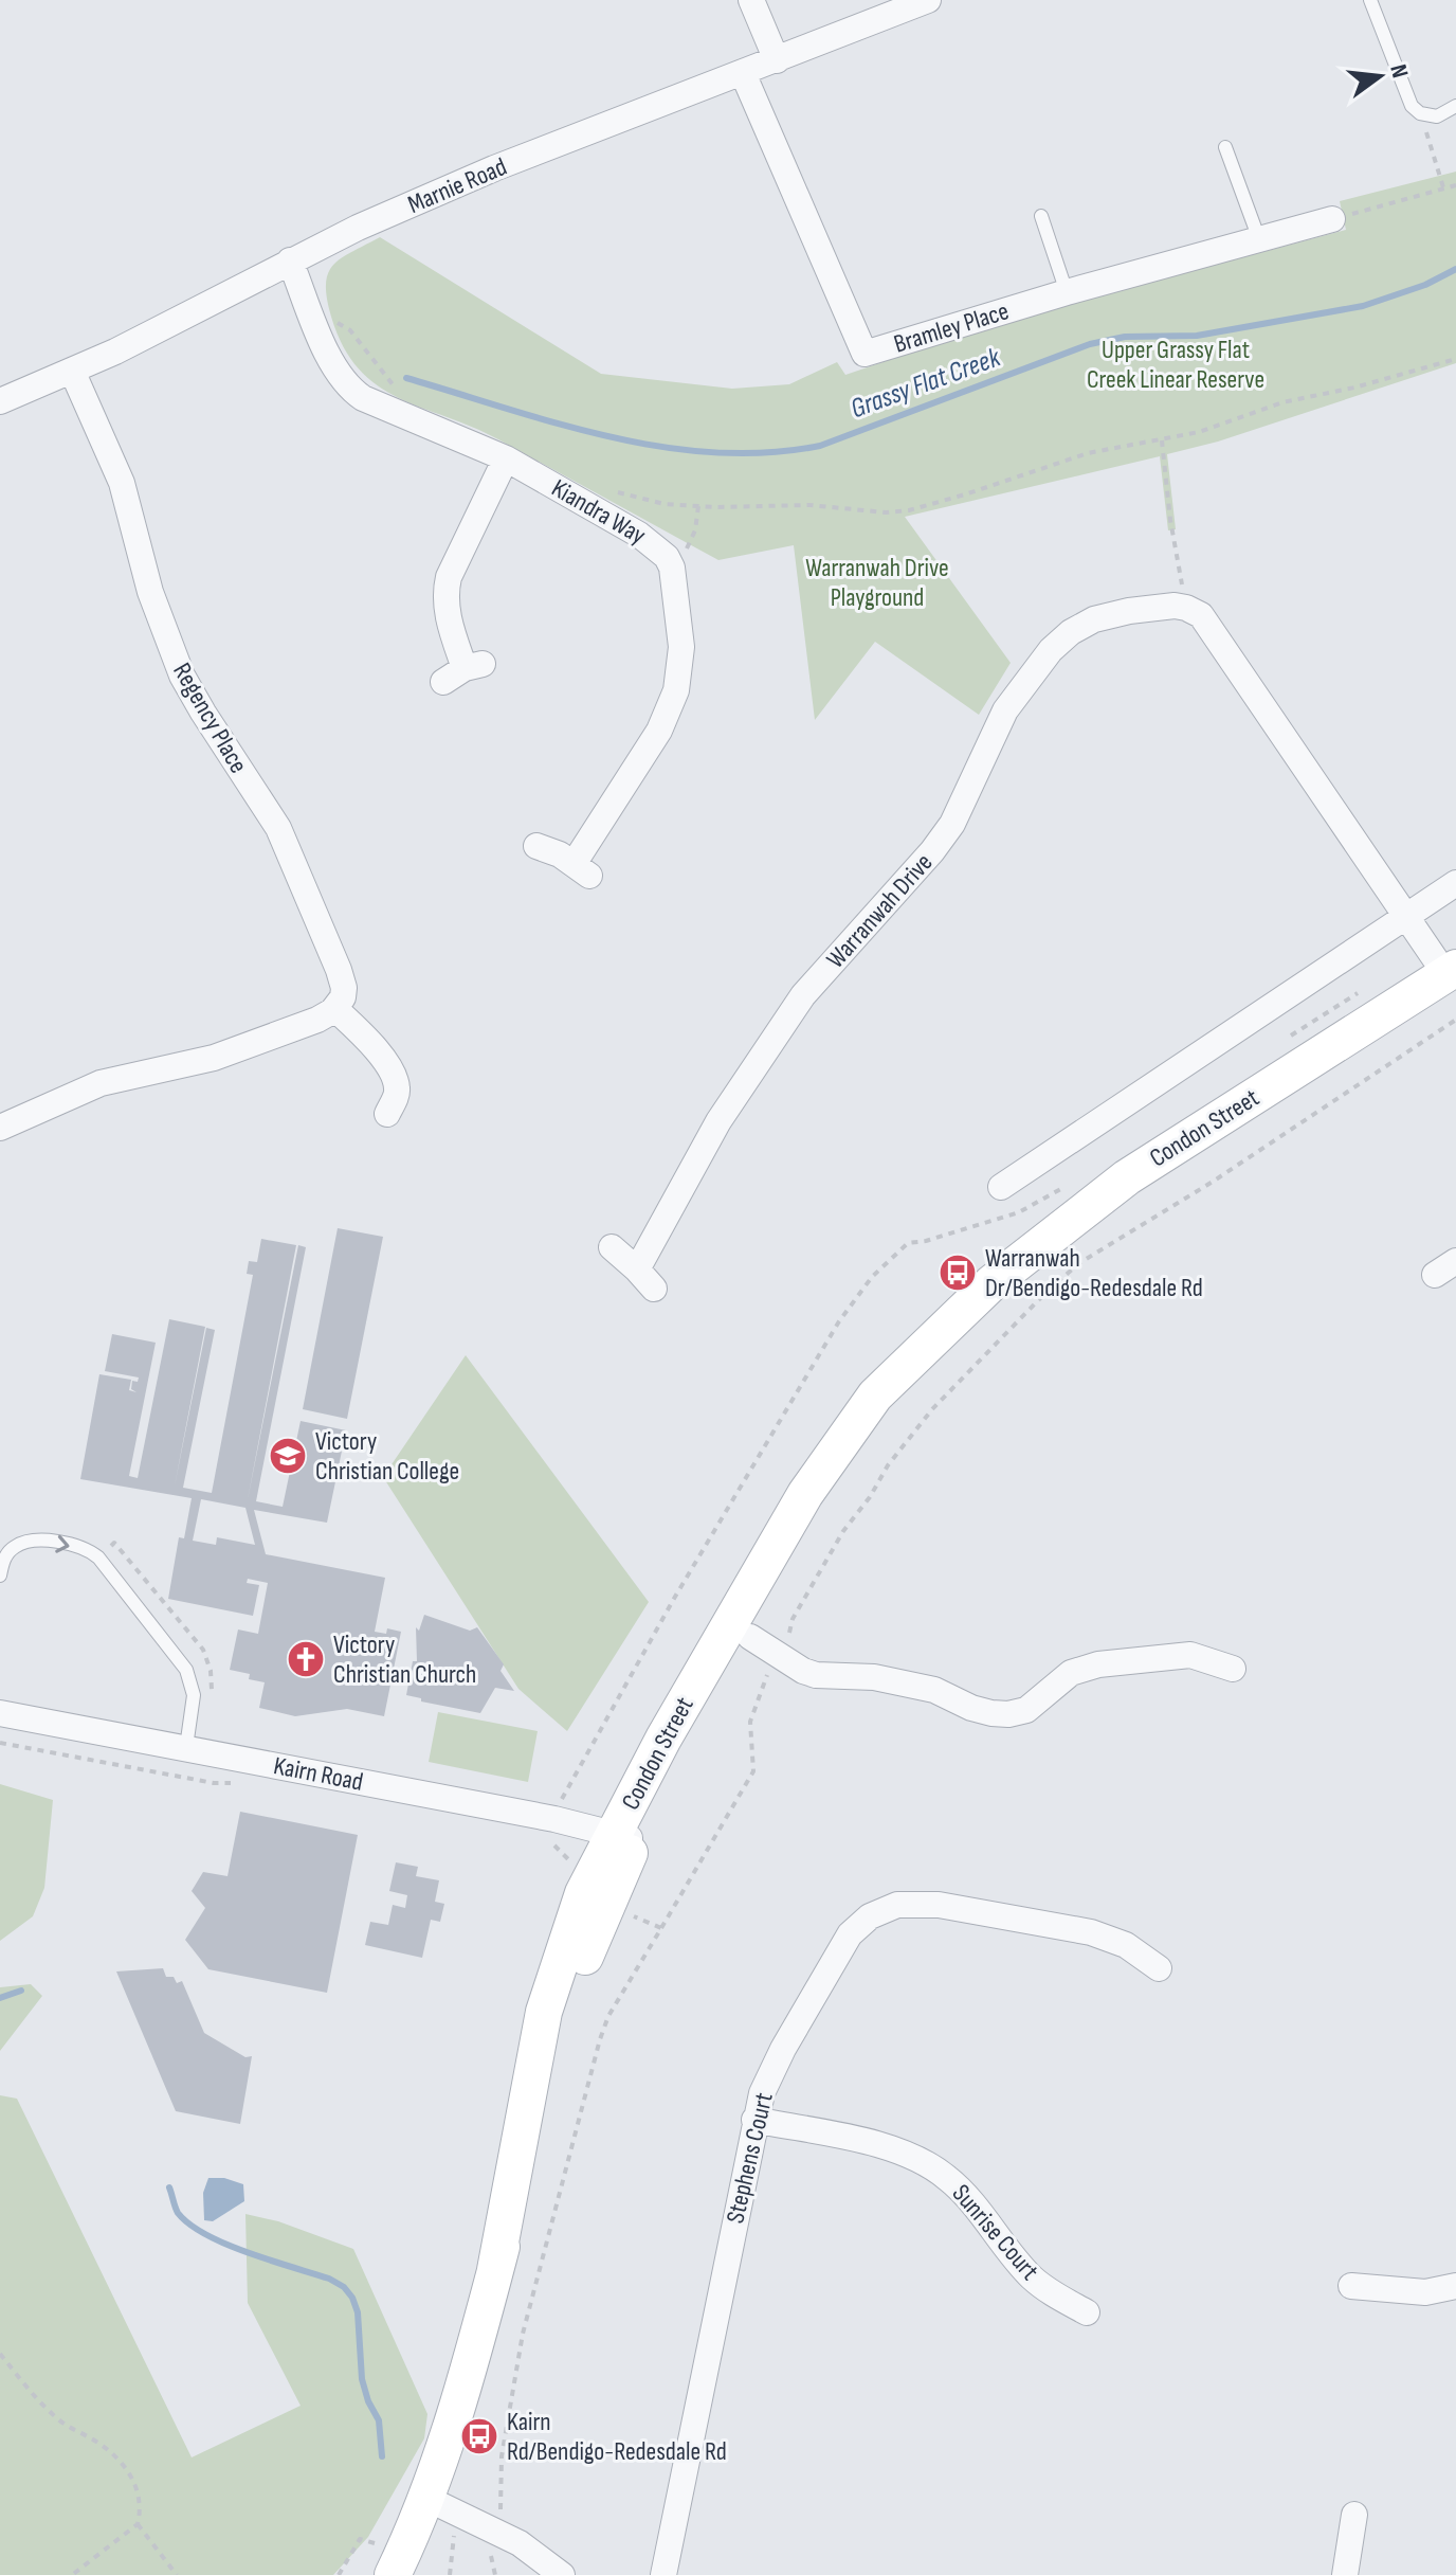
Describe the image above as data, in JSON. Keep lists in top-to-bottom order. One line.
{"streets":{"main road":["Condon Street"],"street":["Marnie Road","Bramley Place","Kiandra Way","Regency Place","Warranwah Drive","Kairn Road","Stephens Court","Sunrise Court"]},"crossings":[["Marnie Road","Bramley Place"],["Marnie Road","Kiandra Way"],["Marnie Road","Regency Place"],["Condon Street","Kairn Road"],["Stephens Court","Sunrise Court"]],"water":["Grassy Flat Creek"],"parks":["Upper Grassy Flat Creek Linear Reserve","Warranwah Drive Playground"],"places":{"bus stop":["Warranwah Dr/Bendigo-Redesdale Rd","Kairn Rd/Bendigo-Redesdale Rd"],"school or university":["Victory Christian College"],"church":["Victory Christian Church"]},"north":"right"}
